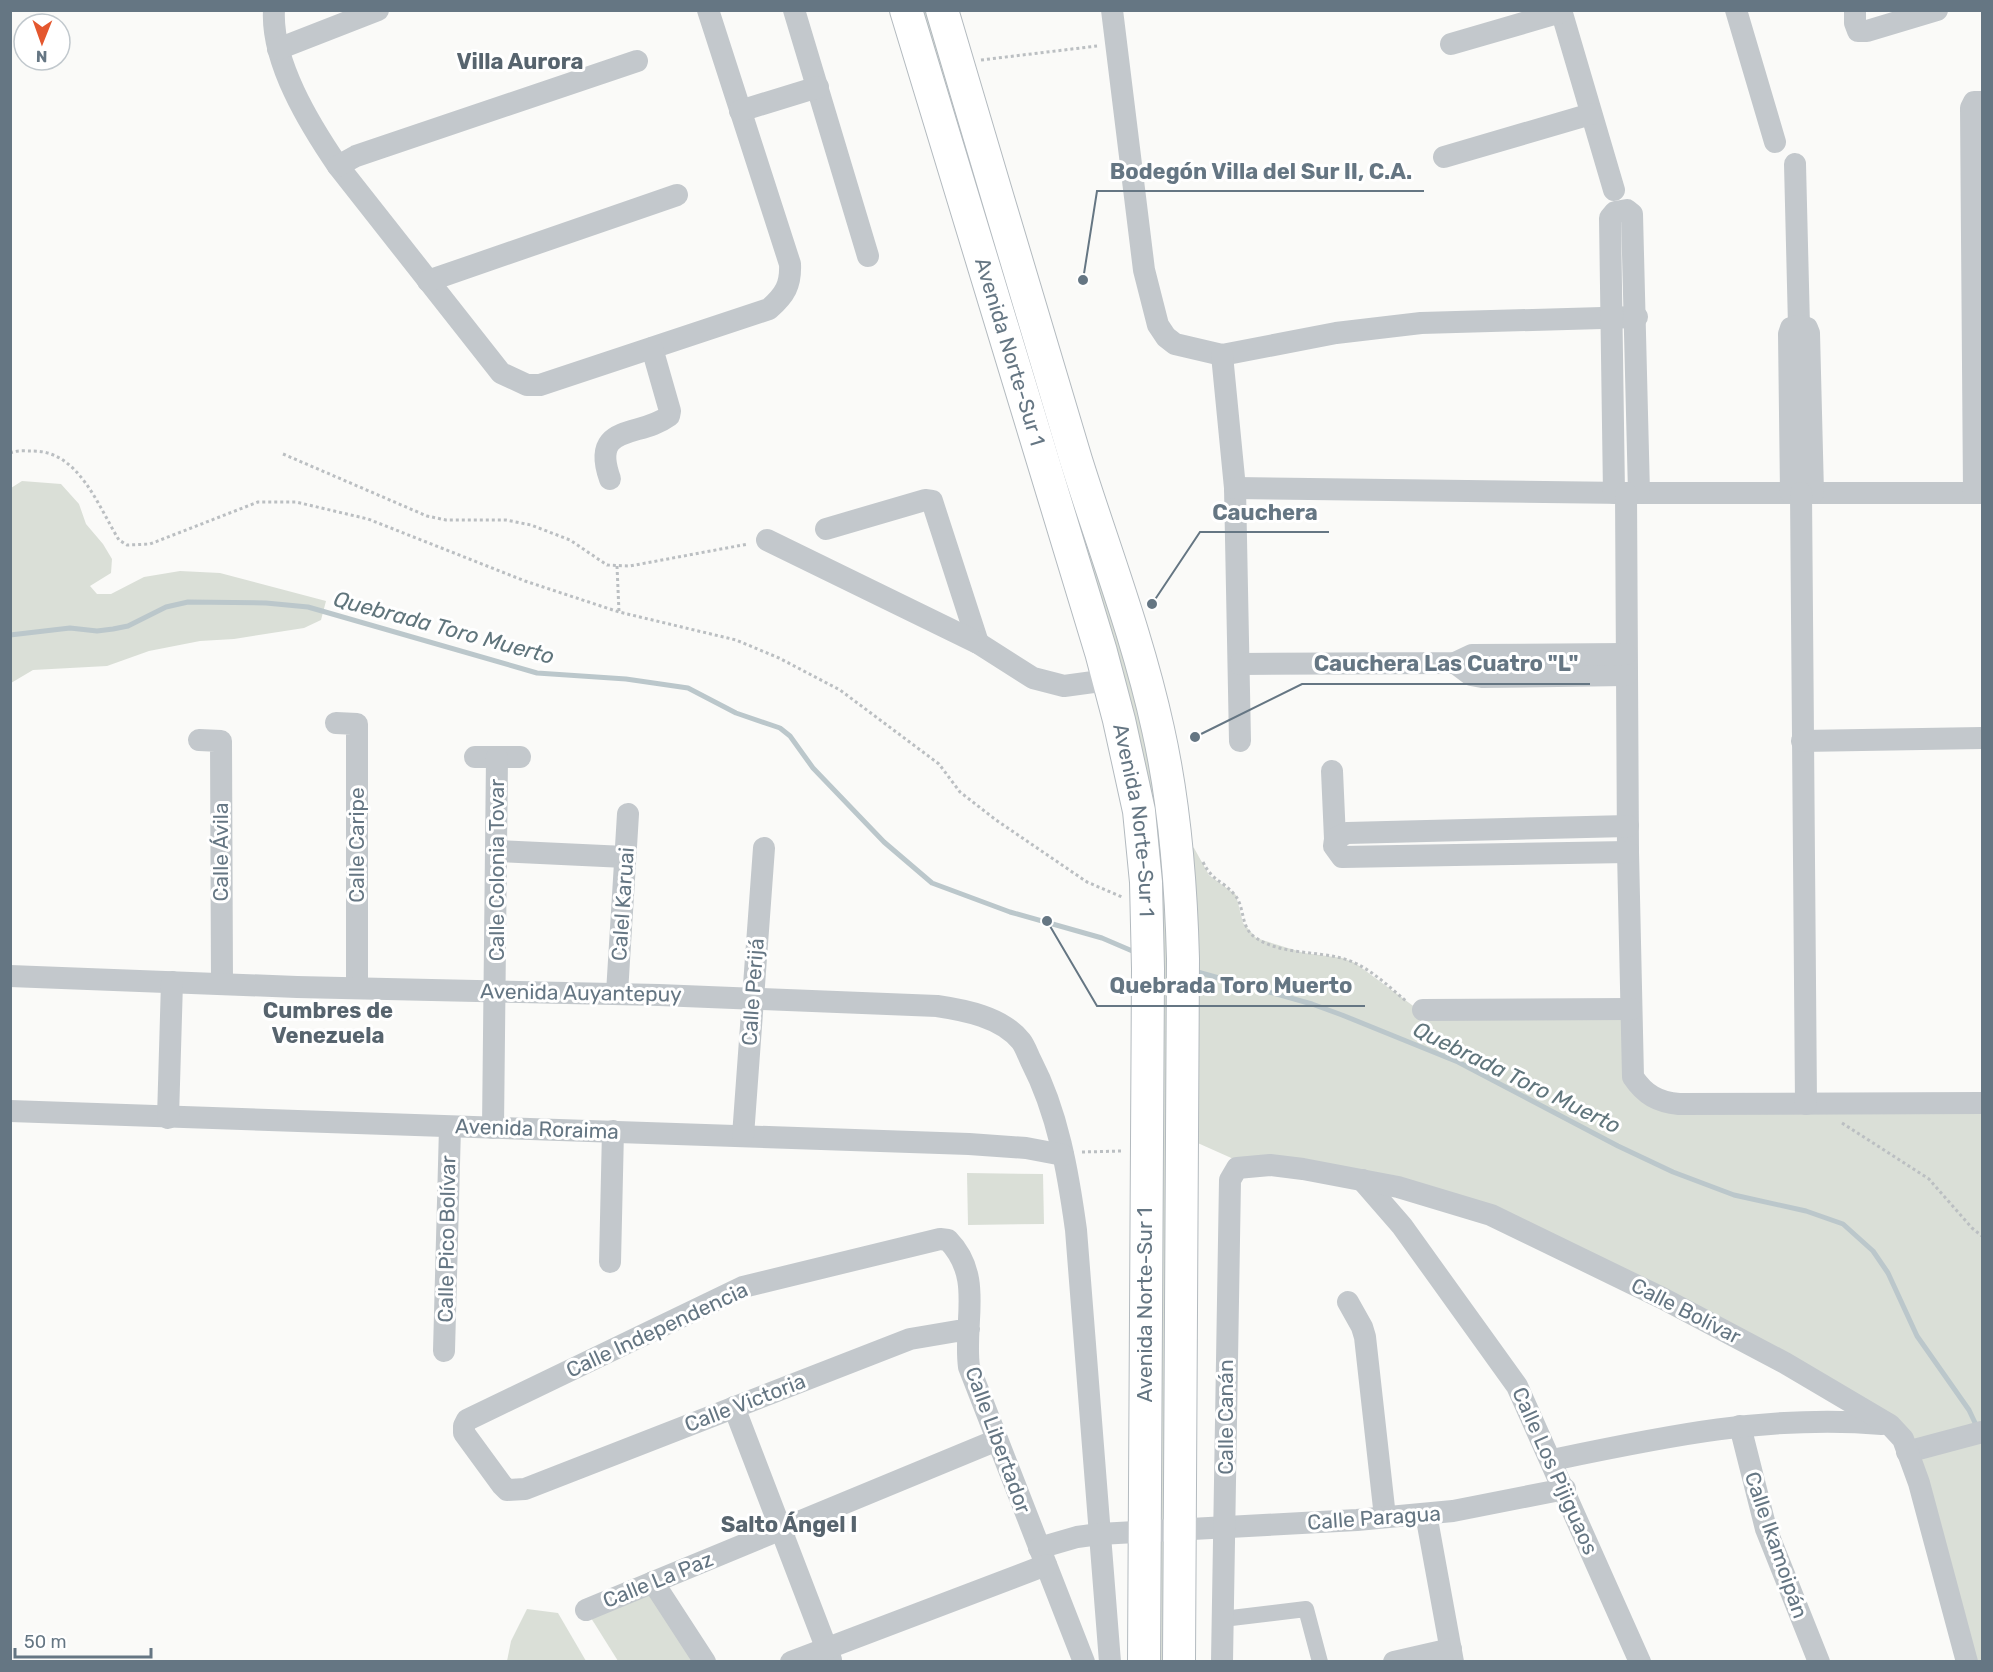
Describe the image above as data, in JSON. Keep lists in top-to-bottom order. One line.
{"streets":{"main road":["Avenida Norte-Sur 1"],"street":["Calle Caripe","Calle Ávila","Calle Colonia Tovar","Calel Karuai","Calle Perijá","Avenida Auyantepuy","Avenida Roraima","Calle Pico Bolívar","Calle Bolívar","Calle Independencia","Calle Victoria","Calle Canán","Calle Libertador","Calle Los Pijiguaos","Calle Paragua","Calle Ikamoipán","Calle La Paz"]},"crossings":[["Avenida Norte-Sur 1","Calle Paragua"],["Calle Caripe","Avenida Auyantepuy"],["Calle Ávila","Avenida Auyantepuy"],["Calle Colonia Tovar","Avenida Auyantepuy"],["Calle Colonia Tovar","Avenida Roraima"],["Calel Karuai","Avenida Auyantepuy"],["Calle Perijá","Avenida Auyantepuy"],["Calle Perijá","Avenida Roraima"],["Avenida Auyantepuy","Avenida Roraima"],["Avenida Auyantepuy","Calle Paragua"],["Avenida Roraima","Calle Pico Bolívar"],["Calle Bolívar","Calle Canán"],["Calle Bolívar","Calle Los Pijiguaos"],["Calle Independencia","Calle Victoria"],["Calle Independencia","Calle Libertador"],["Calle Victoria","Calle Libertador"],["Calle Canán","Calle Paragua"],["Calle Libertador","Calle Paragua"],["Calle Libertador","Calle La Paz"],["Calle Los Pijiguaos","Calle Paragua"]],"districts":["Villa Aurora","Cumbres de Venezuela","Salto Ángel I"],"water":["Quebrada Toro Muerto"],"places":["Bodegón Villa del Sur II, C.A.","Cauchera","Cauchera Las Cuatro \"L\"","Quebrada Toro Muerto"],"scale_bar":"50 m","north":"bottom"}
